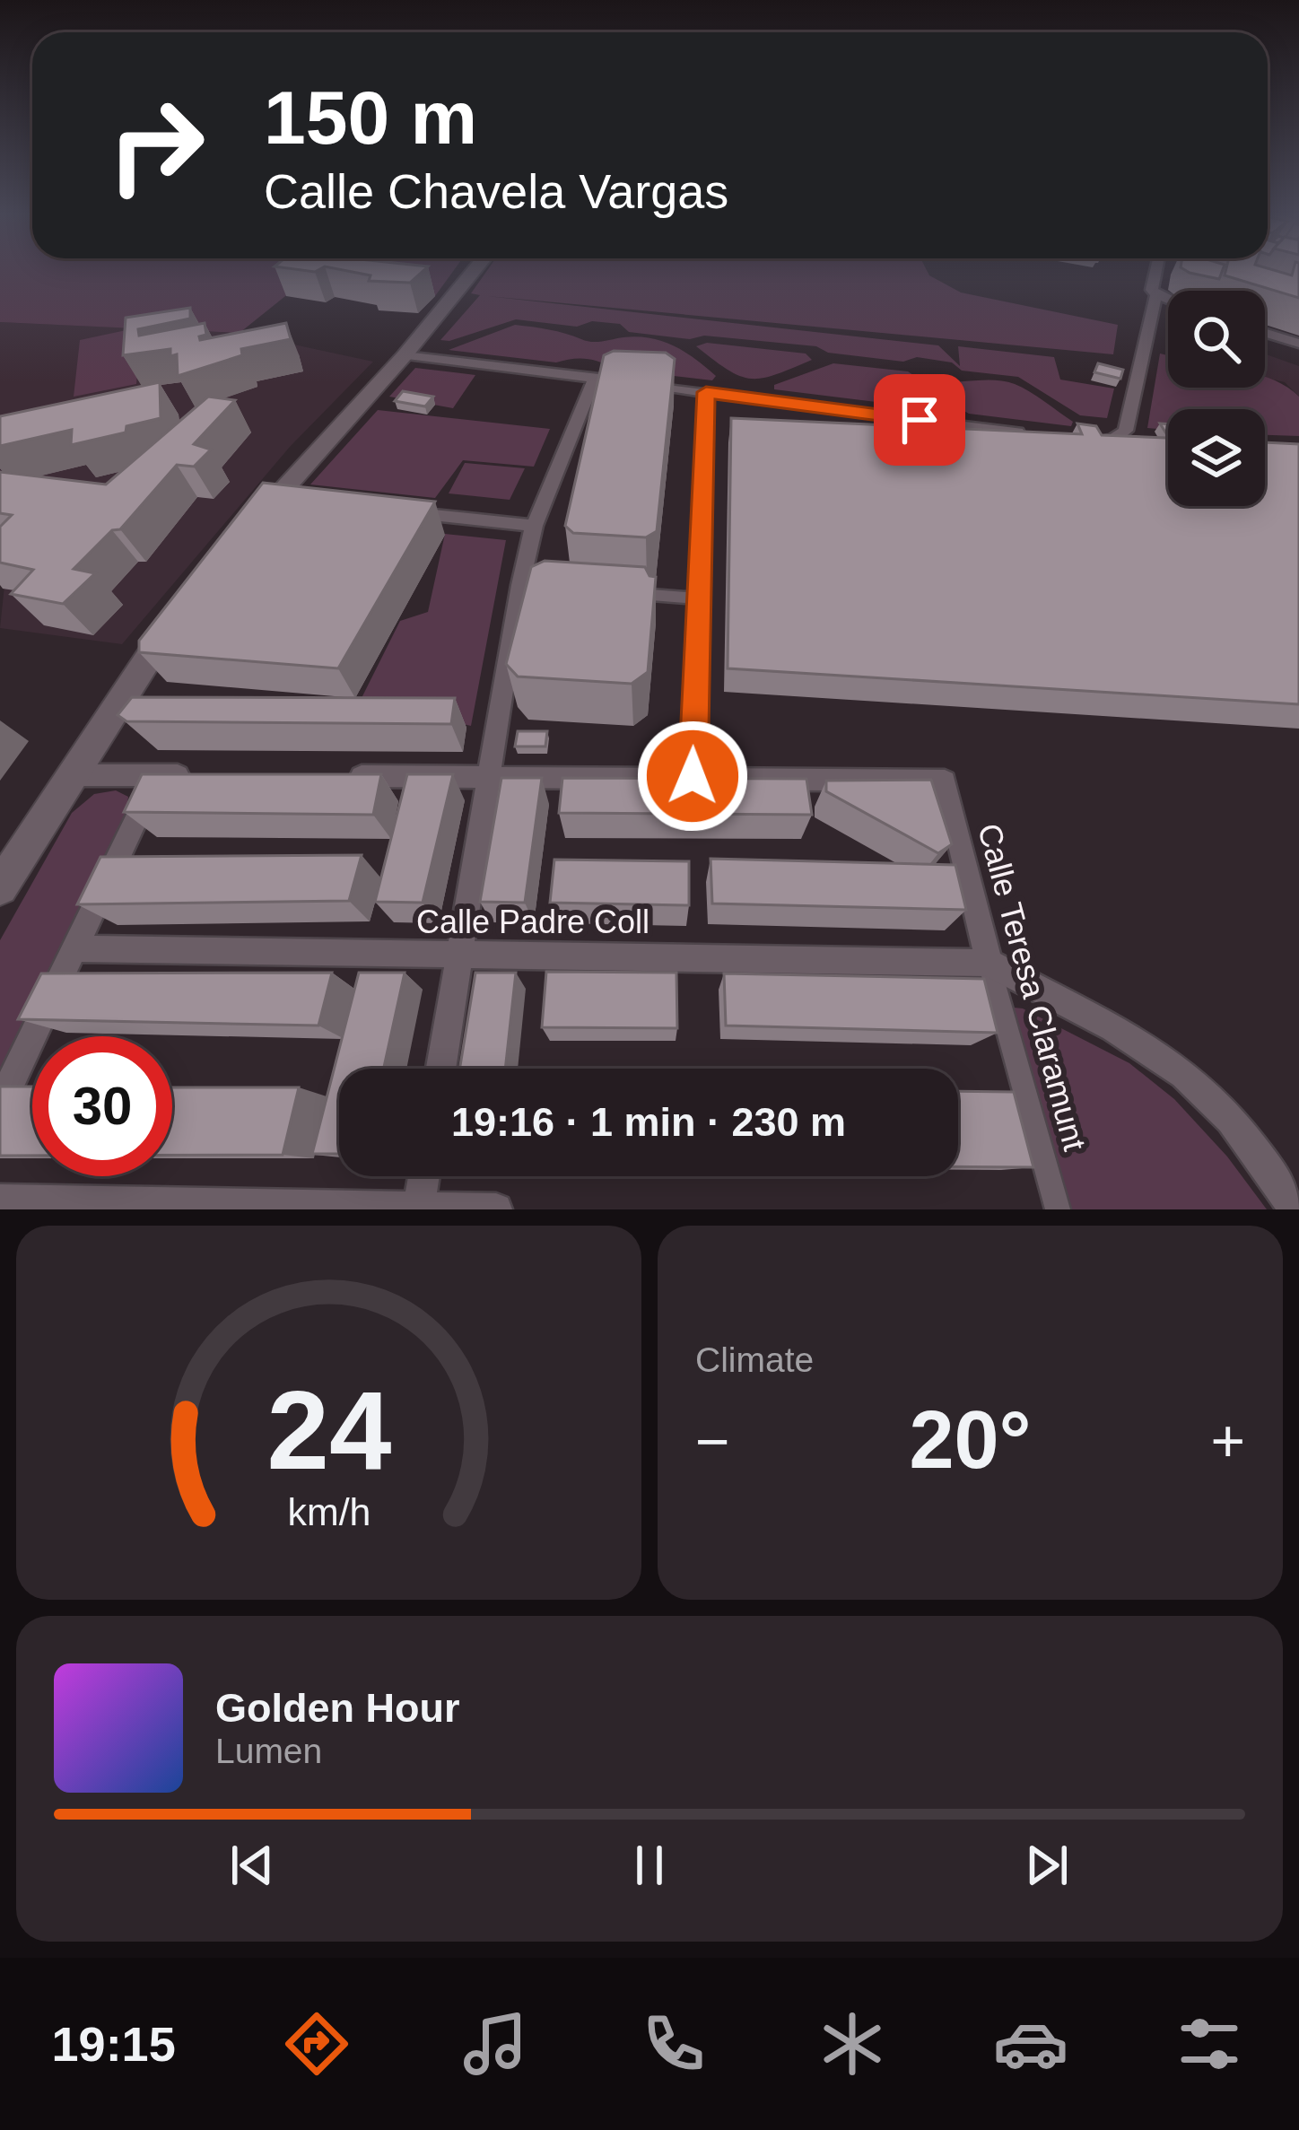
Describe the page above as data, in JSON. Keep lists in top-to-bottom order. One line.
{"streets":{"street":["Calle Padre Coll","Calle Teresa Claramunt"]},"crossings":[["Calle Padre Coll","Calle Teresa Claramunt"]],"page":{"turn":["150 m","Calle Chavela Vargas"],"limit":"30","trip":"19:16 · 1 min · 230 m","tile":"Climate","heat":["−","20°","+"],"song":["Golden Hour","Lumen"],"tabs":"19:15","gauge":["24","km/h"]}}
